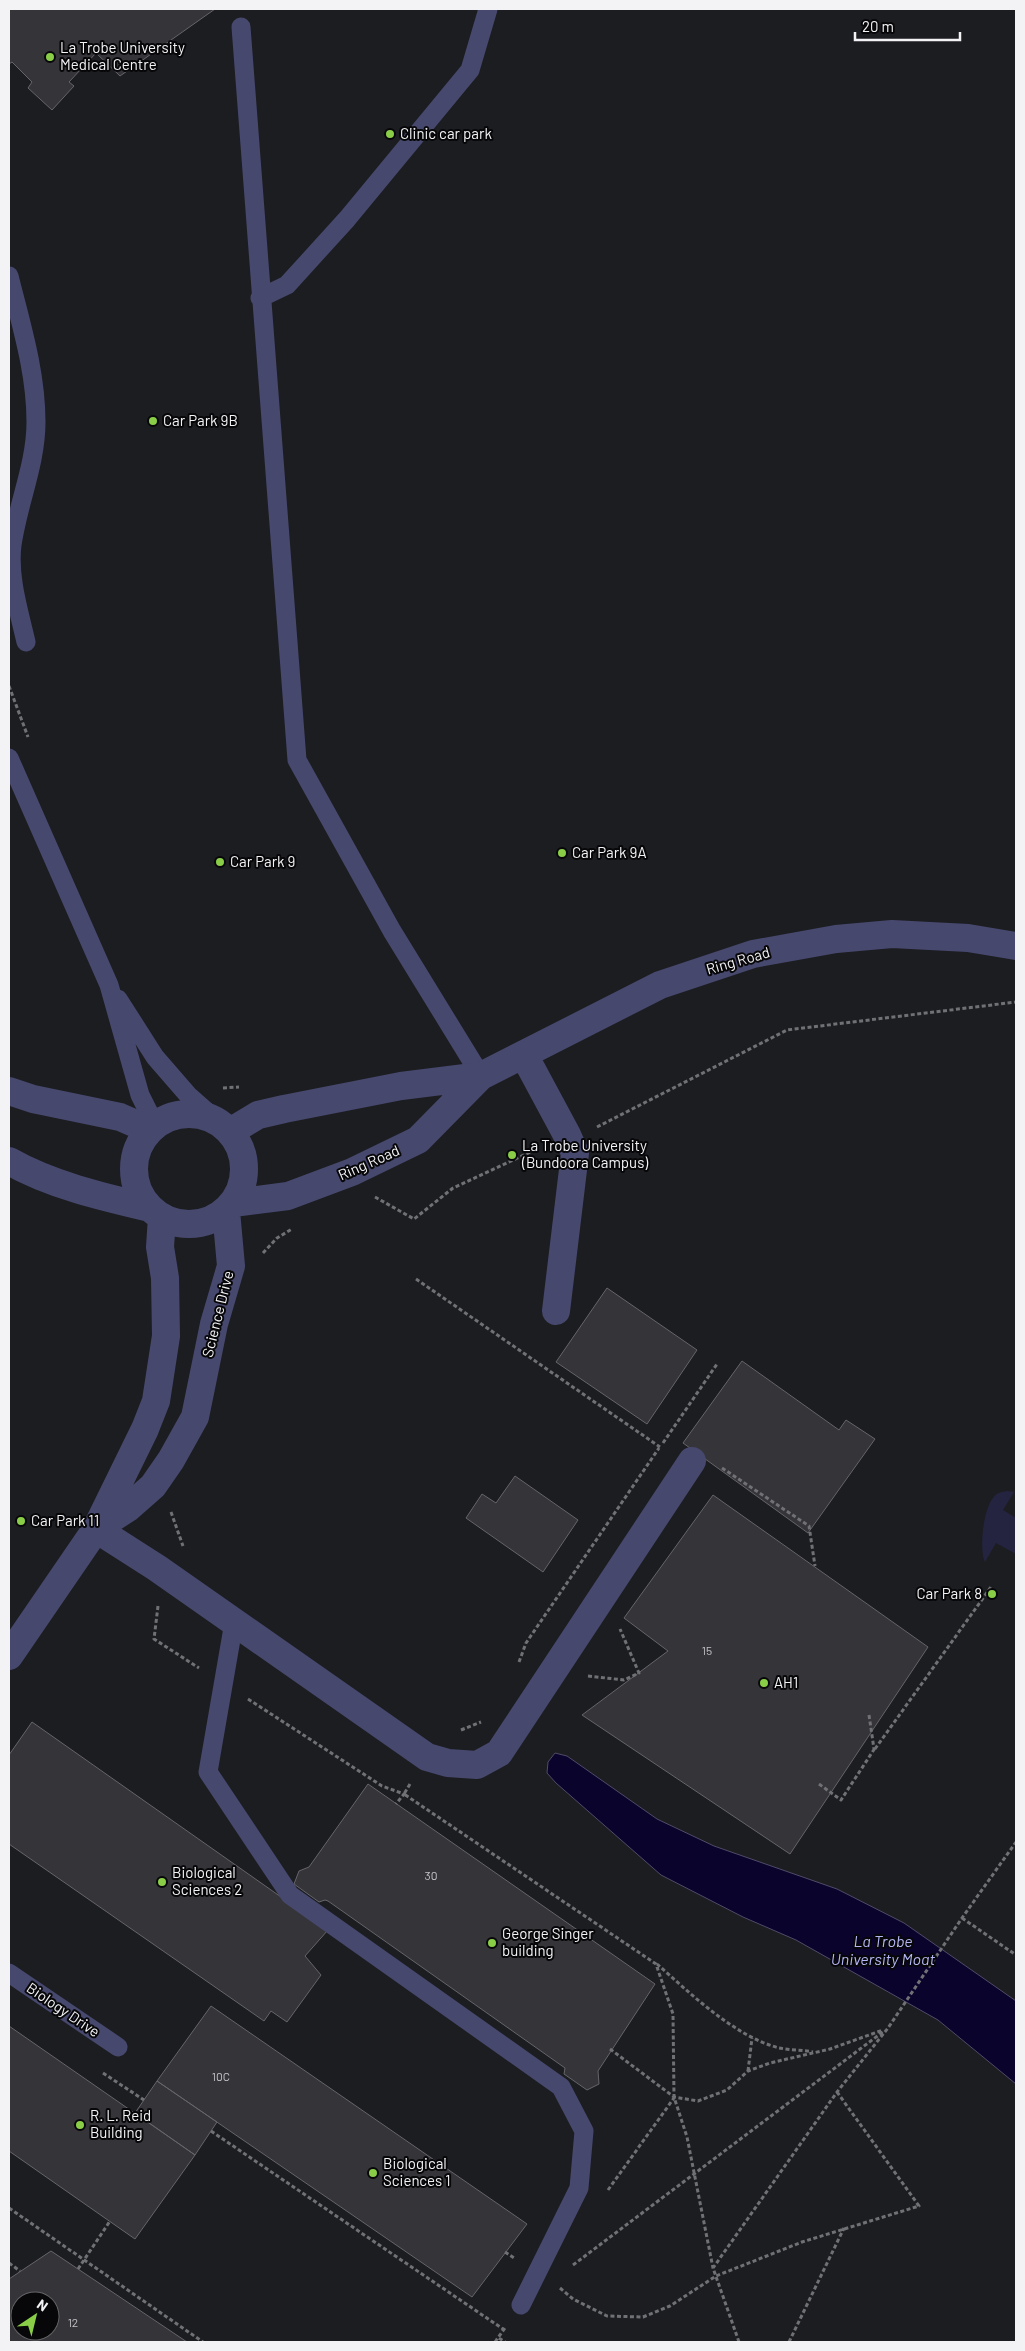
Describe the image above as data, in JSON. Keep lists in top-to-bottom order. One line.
{"streets":{"street":["Ring Road","Science Drive"],"lane":["Biology Drive"]},"crossings":[["Ring Road","Science Drive"]],"water":["La Trobe University Moat"],"places":["La Trobe University Medical Centre","Clinic car park","Car Park 9B","Car Park 9A","Car Park 9","La Trobe University (Bundoora Campus)","Car Park 11","Car Park 8","AH1","Biological Sciences 2","George Singer building","R. L. Reid Building","Biological Sciences 1"],"house_numbers":["15","30","10C","12"],"scale_bar":"20 m","north":"top right"}
